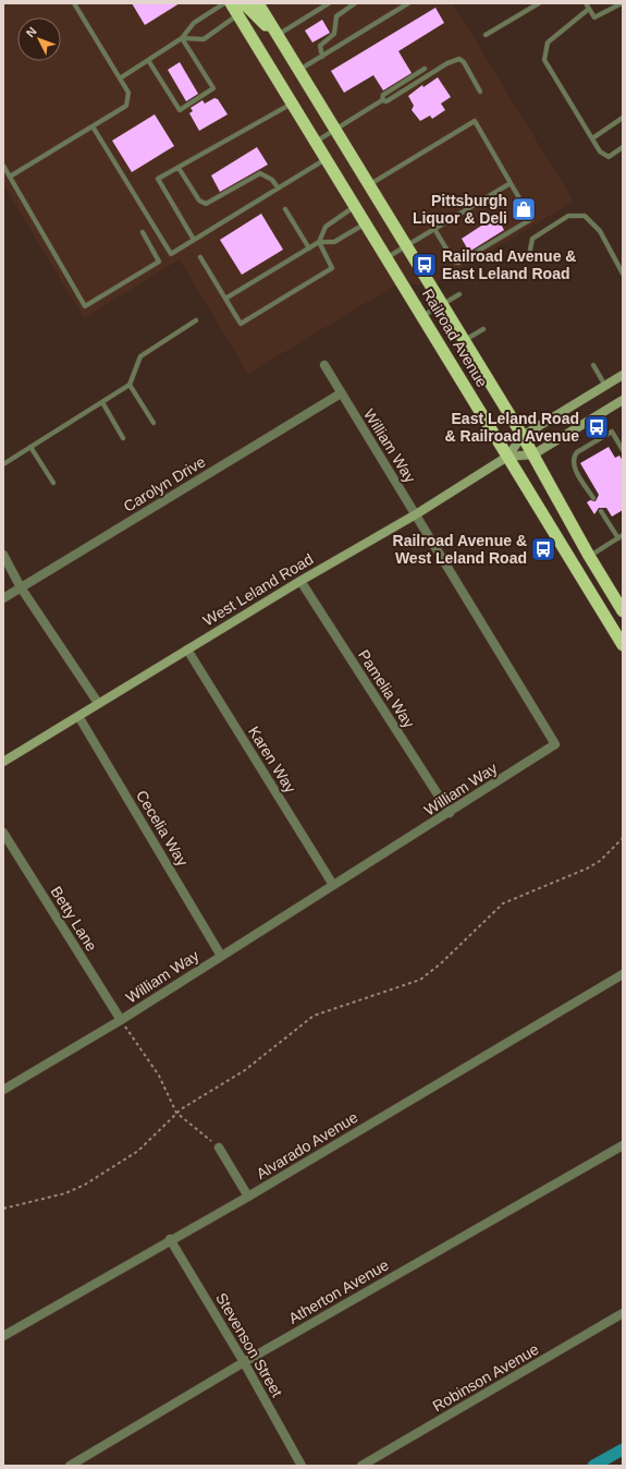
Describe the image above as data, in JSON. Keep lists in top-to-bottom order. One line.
{"streets":{"highway":["Railroad Avenue"],"main road":["West Leland Road"],"street":["William Way","Carolyn Drive","Pamelia Way","Karen Way","Cecelia Way","Betty Lane","Alvarado Avenue","Atherton Avenue","Stevenson Street","Robinson Avenue"]},"crossings":[["Railroad Avenue","West Leland Road"],["William Way","Carolyn Drive"],["William Way","West Leland Road"],["William Way","Pamelia Way"],["William Way","Karen Way"],["William Way","Cecelia Way"],["William Way","Betty Lane"],["West Leland Road","Pamelia Way"],["West Leland Road","Karen Way"],["West Leland Road","Cecelia Way"],["Alvarado Avenue","Stevenson Street"],["Atherton Avenue","Stevenson Street"]],"places":{"shop":["Pittsburgh Liquor & Deli"],"bus stop":["Railroad Avenue & East Leland Road","East Leland Road & Railroad Avenue","Railroad Avenue & West Leland Road"]},"north":"top left"}
